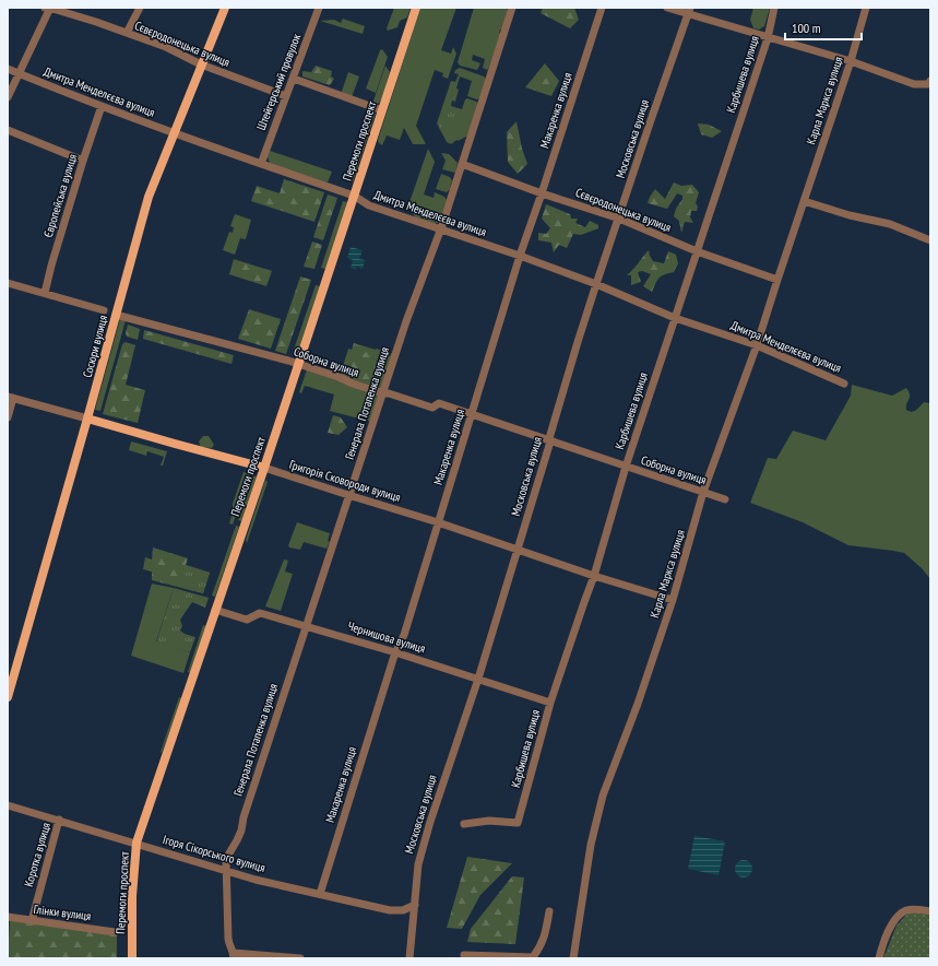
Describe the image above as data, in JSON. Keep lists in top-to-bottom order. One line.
{"streets":{"main road":["Перемоги проспект","Сосюри вулиця","Григорія Сковороди вулиця"],"street":["Сєвєродонецька вулиця","Карбишева вулиця","Штейгерський провулок","Дмитра Менделєєва вулиця","Карла Маркса вулиця","Макаренка вулиця","Московська вулиця","Європейська вулиця","Соборна вулиця","Генерала Потапенка вулиця","Чернишова вулиця","Ігоря Сікорського вулиця","Коротка вулиця","Глінки вулиця"]},"crossings":[["Сєвєродонецька вулиця","Карбишева вулиця"],["Сєвєродонецька вулиця","Штейгерський провулок"],["Сєвєродонецька вулиця","Карла Маркса вулиця"],["Сєвєродонецька вулиця","Макаренка вулиця"],["Сєвєродонецька вулиця","Московська вулиця"],["Сєвєродонецька вулиця","Сосюри вулиця"],["Сєвєродонецька вулиця","Генерала Потапенка вулиця"],["Карбишева вулиця","Дмитра Менделєєва вулиця"],["Карбишева вулиця","Соборна вулиця"],["Карбишева вулиця","Григорія Сковороди вулиця"],["Карбишева вулиця","Чернишова вулиця"],["Штейгерський провулок","Дмитра Менделєєва вулиця"],["Дмитра Менделєєва вулиця","Карла Маркса вулиця"],["Дмитра Менделєєва вулиця","Макаренка вулиця"],["Дмитра Менделєєва вулиця","Московська вулиця"],["Дмитра Менделєєва вулиця","Перемоги проспект"],["Дмитра Менделєєва вулиця","Європейська вулиця"],["Дмитра Менделєєва вулиця","Сосюри вулиця"],["Дмитра Менделєєва вулиця","Генерала Потапенка вулиця"],["Карла Маркса вулиця","Соборна вулиця"],["Карла Маркса вулиця","Григорія Сковороди вулиця"],["Макаренка вулиця","Соборна вулиця"],["Макаренка вулиця","Григорія Сковороди вулиця"],["Макаренка вулиця","Чернишова вулиця"],["Макаренка вулиця","Ігоря Сікорського вулиця"],["Московська вулиця","Соборна вулиця"],["Московська вулиця","Григорія Сковороди вулиця"],["Московська вулиця","Чернишова вулиця"],["Московська вулиця","Ігоря Сікорського вулиця"],["Перемоги проспект","Соборна вулиця"],["Перемоги проспект","Григорія Сковороди вулиця"],["Перемоги проспект","Чернишова вулиця"],["Перемоги проспект","Ігоря Сікорського вулиця"],["Сосюри вулиця","Соборна вулиця"],["Сосюри вулиця","Григорія Сковороди вулиця"],["Соборна вулиця","Генерала Потапенка вулиця"],["Генерала Потапенка вулиця","Григорія Сковороди вулиця"],["Генерала Потапенка вулиця","Чернишова вулиця"],["Генерала Потапенка вулиця","Ігоря Сікорського вулиця"],["Ігоря Сікорського вулиця","Коротка вулиця"],["Коротка вулиця","Глінки вулиця"]],"scale_bar":"100 m"}
